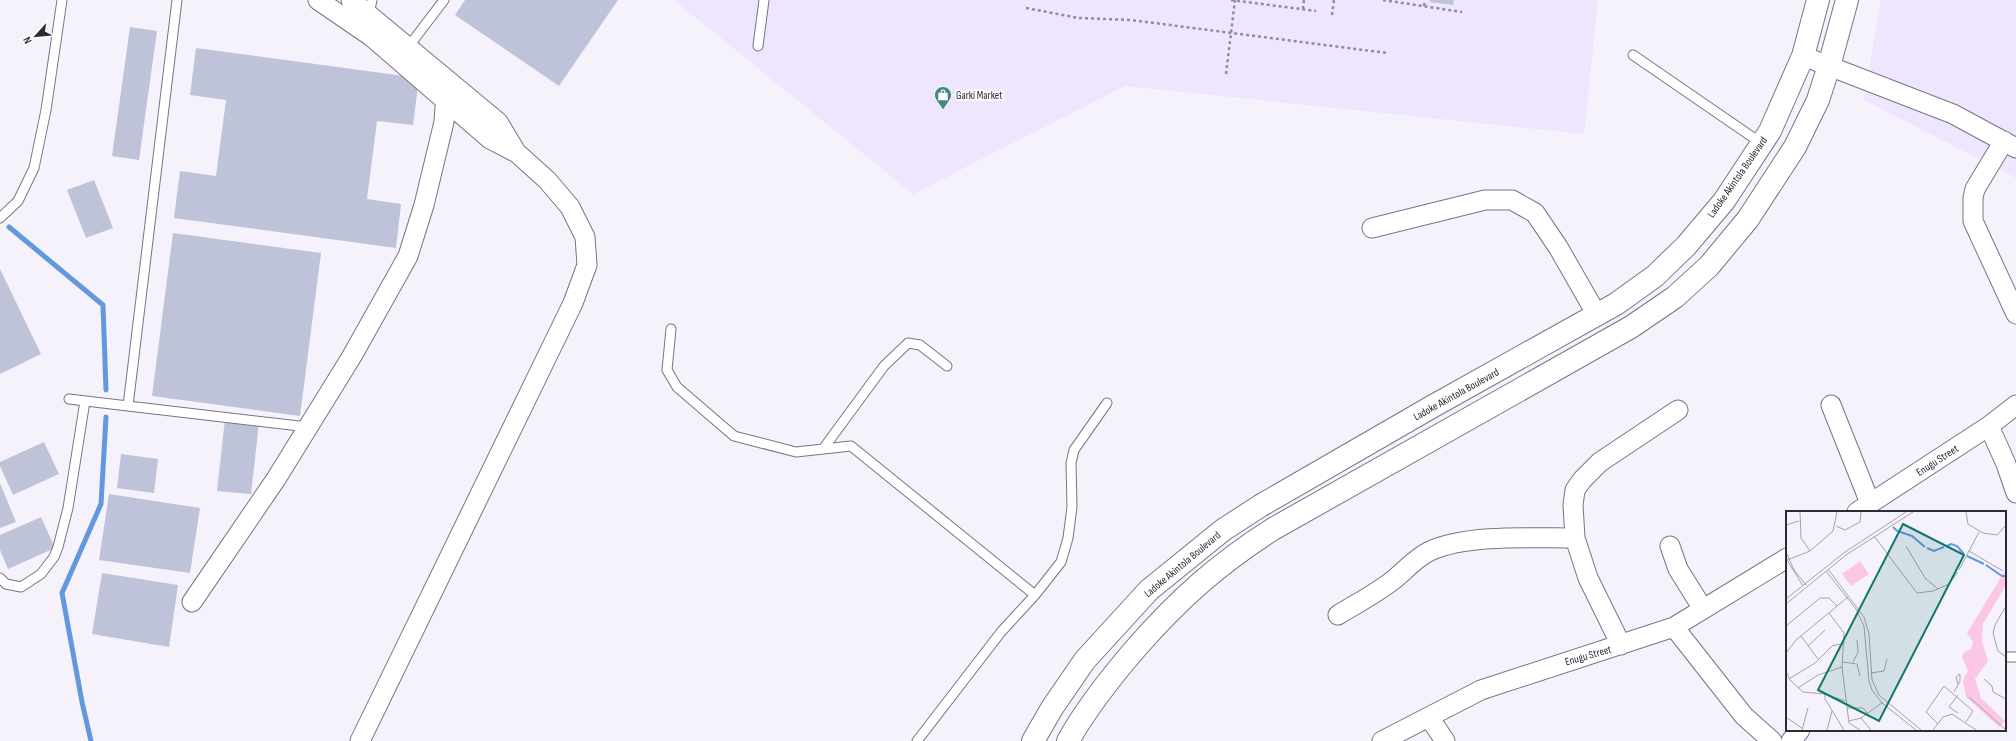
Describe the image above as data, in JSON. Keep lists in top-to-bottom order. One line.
{"streets":{"street":["Ladoke Akintola Boulevard","Enugu Street"]},"places":{"shop":["Garki Market"]},"north":"bottom left"}
